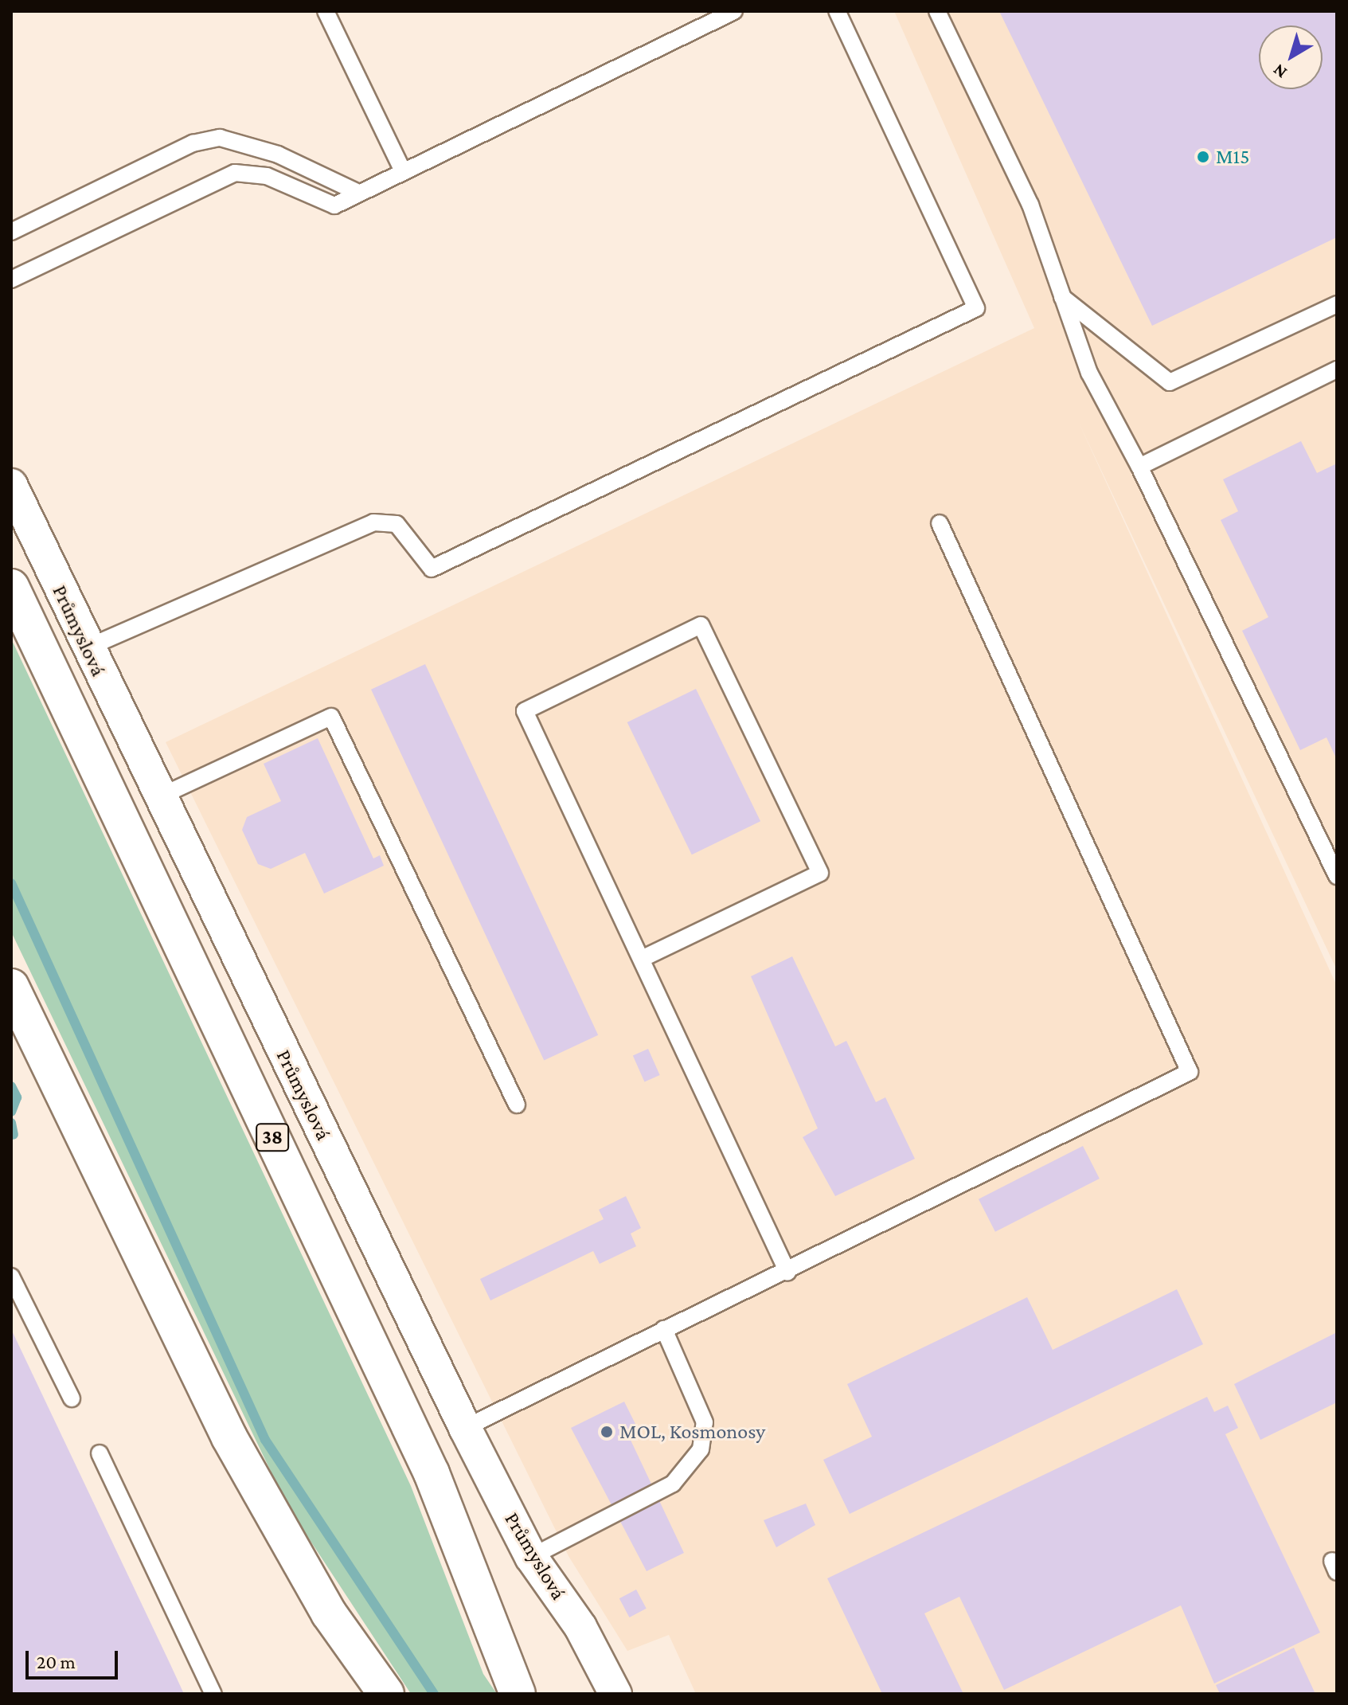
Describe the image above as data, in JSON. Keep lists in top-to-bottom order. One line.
{"streets":{"main road":["Průmyslová","38"]},"places":["M15","MOL, Kosmonosy"],"scale_bar":"20 m","north":"bottom left"}
